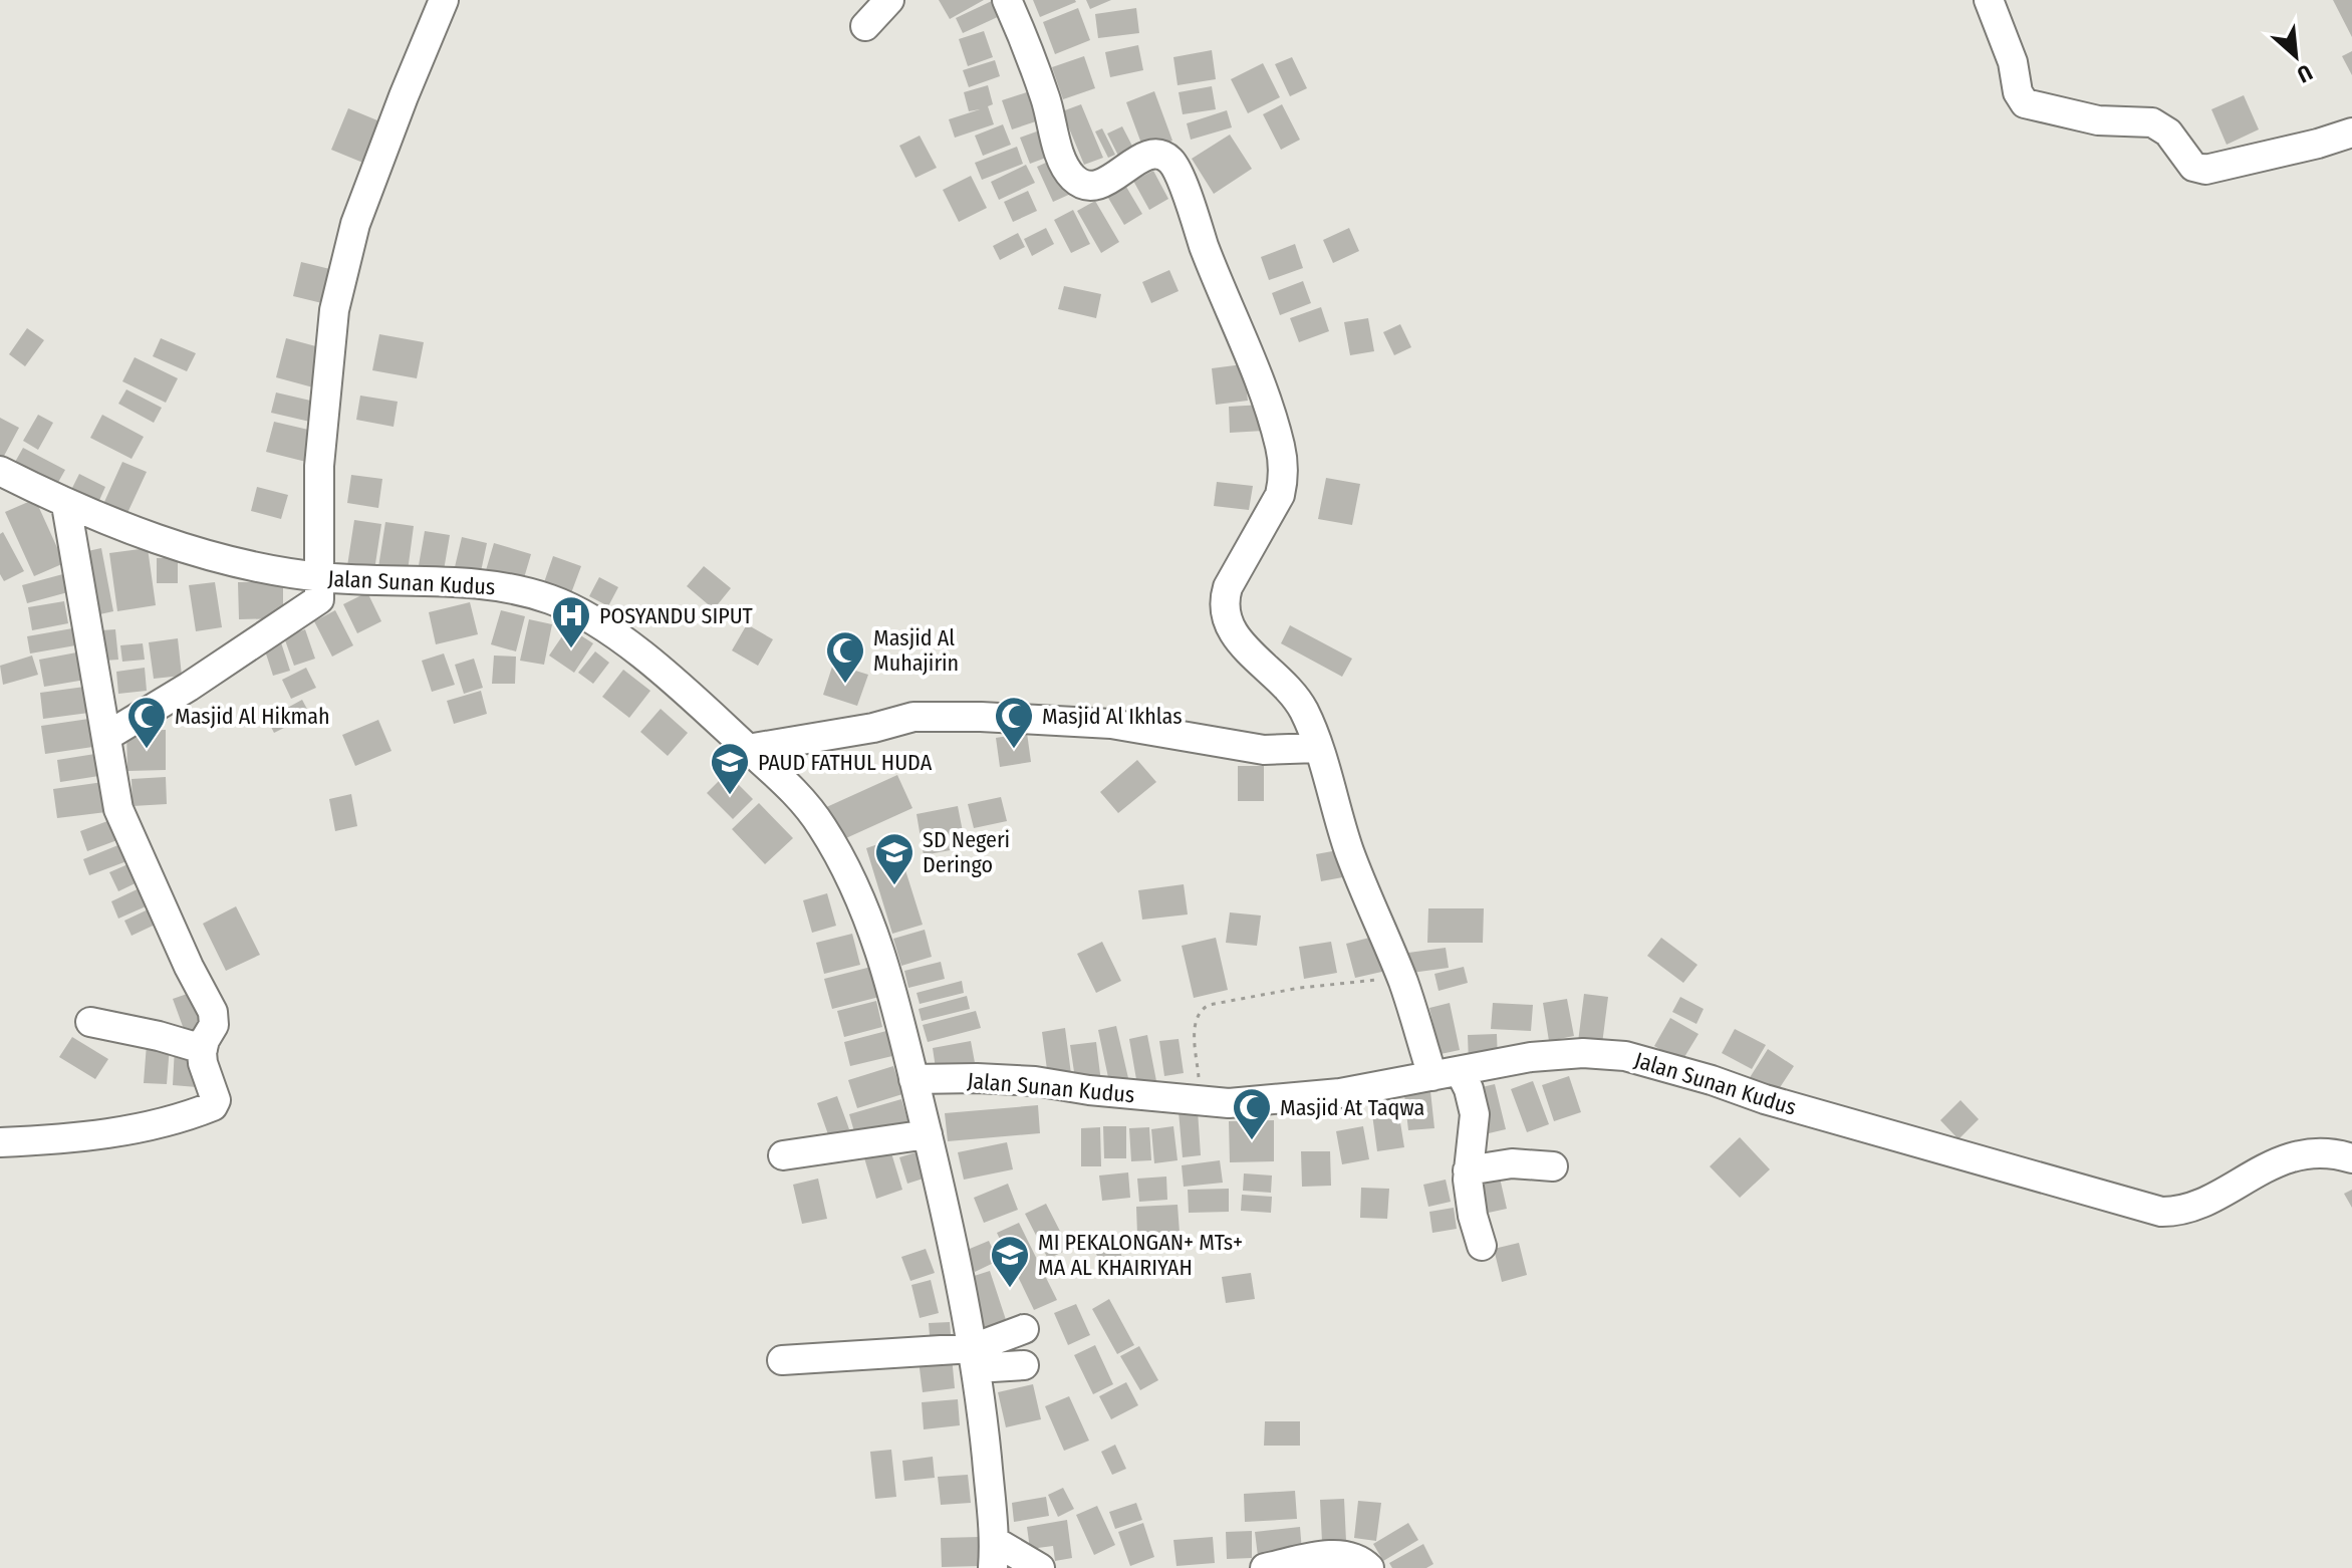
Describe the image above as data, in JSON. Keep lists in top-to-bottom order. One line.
{"streets":{"street":["Jalan Sunan Kudus"]},"places":{"hospital":["POSYANDU SIPUT"],"mosque":["Masjid Al Muhajirin","Masjid Al Hikmah","Masjid Al Ikhlas","Masjid At Taqwa"],"school or university":["PAUD FATHUL HUDA","SD Negeri Deringo","MI PEKALONGAN+ MTs+ MA AL KHAIRIYAH"]},"north":"bottom right"}
